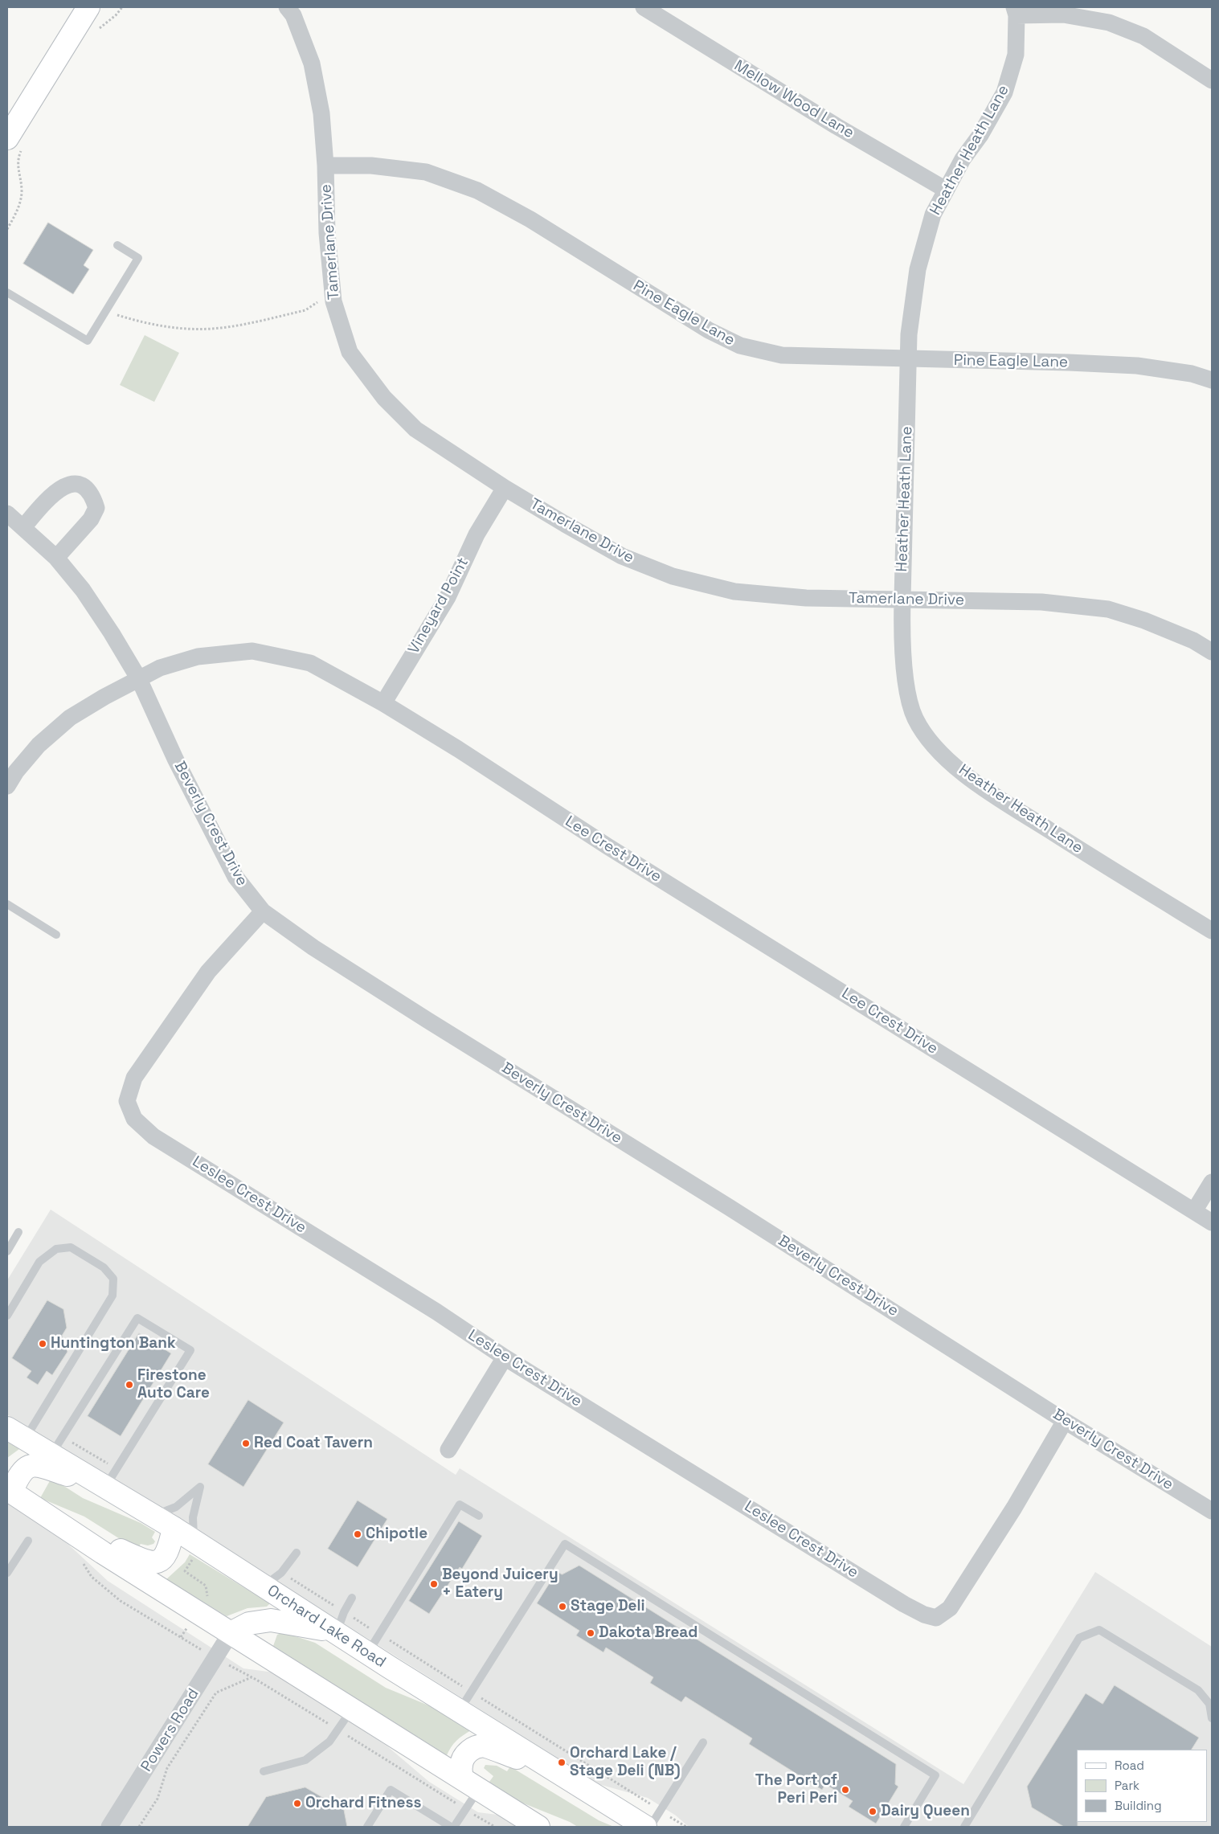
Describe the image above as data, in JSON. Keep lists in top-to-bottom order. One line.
{"streets":{"main road":["Orchard Lake Road"],"street":["Mellow Wood Lane","Heather Heath Lane","Tamerlane Drive","Pine Eagle Lane","Vineyard Point","Beverly Crest Drive","Lee Crest Drive","Leslee Crest Drive","Powers Road"]},"crossings":[["Mellow Wood Lane","Heather Heath Lane"],["Heather Heath Lane","Tamerlane Drive"],["Heather Heath Lane","Pine Eagle Lane"],["Tamerlane Drive","Pine Eagle Lane"],["Tamerlane Drive","Vineyard Point"],["Vineyard Point","Lee Crest Drive"],["Beverly Crest Drive","Lee Crest Drive"],["Beverly Crest Drive","Leslee Crest Drive"]],"places":["Huntington Bank","Firestone Auto Care","Red Coat Tavern","Chipotle","Beyond Juicery + Eatery","Stage Deli","Dakota Bread","Orchard Lake / Stage Deli (NB)","The Port of Peri Peri","Orchard Fitness","Dairy Queen"],"legend":["Road","Park","Building"]}
